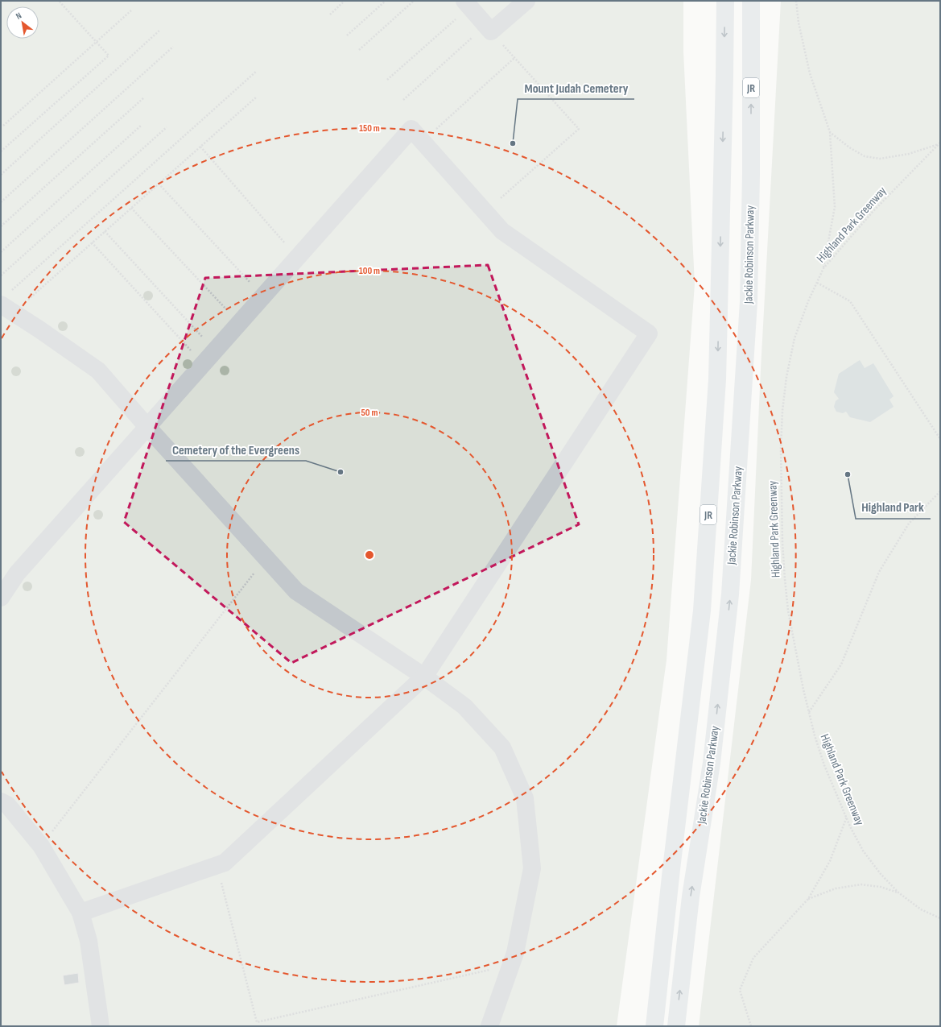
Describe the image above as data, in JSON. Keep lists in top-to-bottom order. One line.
{"streets":{"highway":["JR","Jackie Robinson Parkway"],"path":["Highland Park Greenway"]},"places":["Mount Judah Cemetery","Cemetery of the Evergreens","Highland Park"],"north":"top left","rings":["150 m","100 m","50 m"]}
